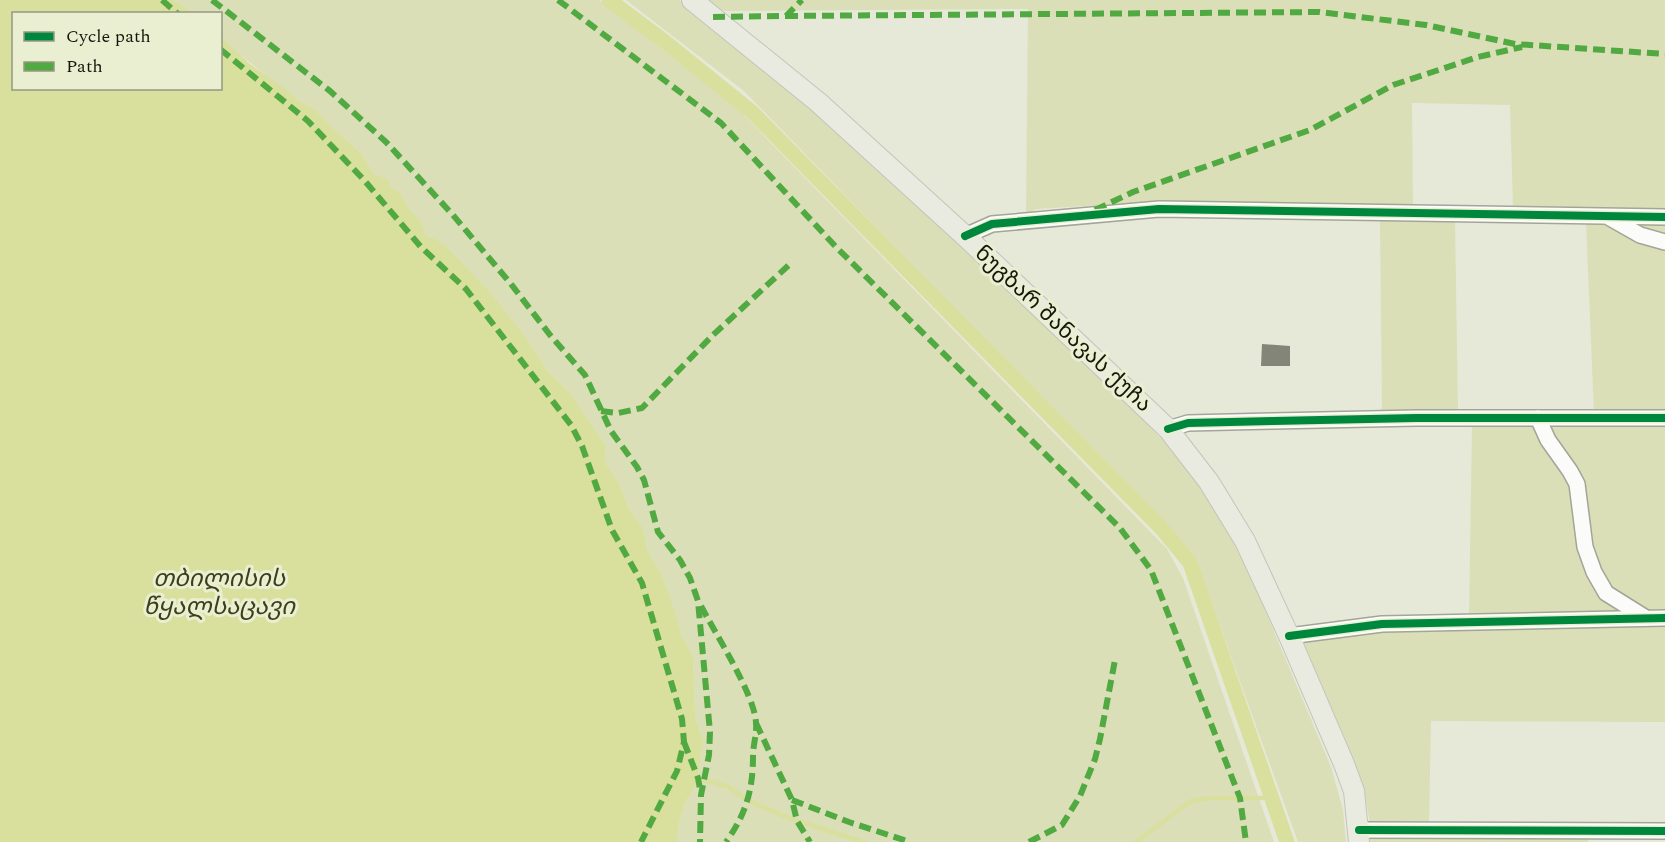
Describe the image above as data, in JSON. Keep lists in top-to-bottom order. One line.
{"streets":{"main road":["ნუგზარ შანავას ქუჩა"]},"water":["თბილისის წყალსაცავი"],"legend":["Cycle path","Path"]}
